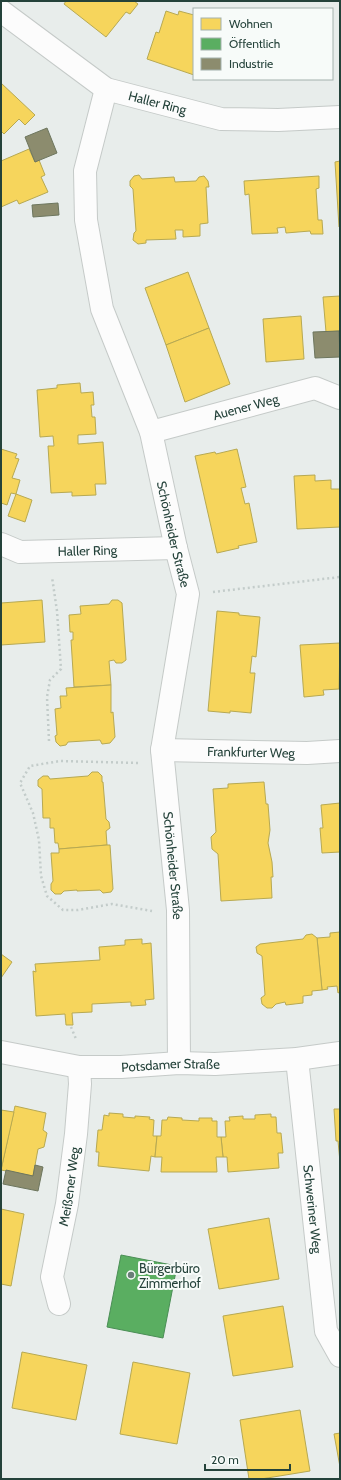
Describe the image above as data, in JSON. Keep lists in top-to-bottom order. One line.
{"streets":{"street":["Haller Ring","Auener Weg","Schönheider Straße","Frankfurter Weg","Potsdamer Straße","Meißener Weg","Schweriner Weg"]},"crossings":[["Haller Ring","Schönheider Straße"],["Auener Weg","Schönheider Straße"],["Schönheider Straße","Frankfurter Weg"],["Schönheider Straße","Potsdamer Straße"],["Potsdamer Straße","Meißener Weg"],["Potsdamer Straße","Schweriner Weg"]],"places":["Bürgerbüro Zimmerhof"],"legend":["Wohnen","Öffentlich","Industrie"],"scale_bar":"20 m"}
